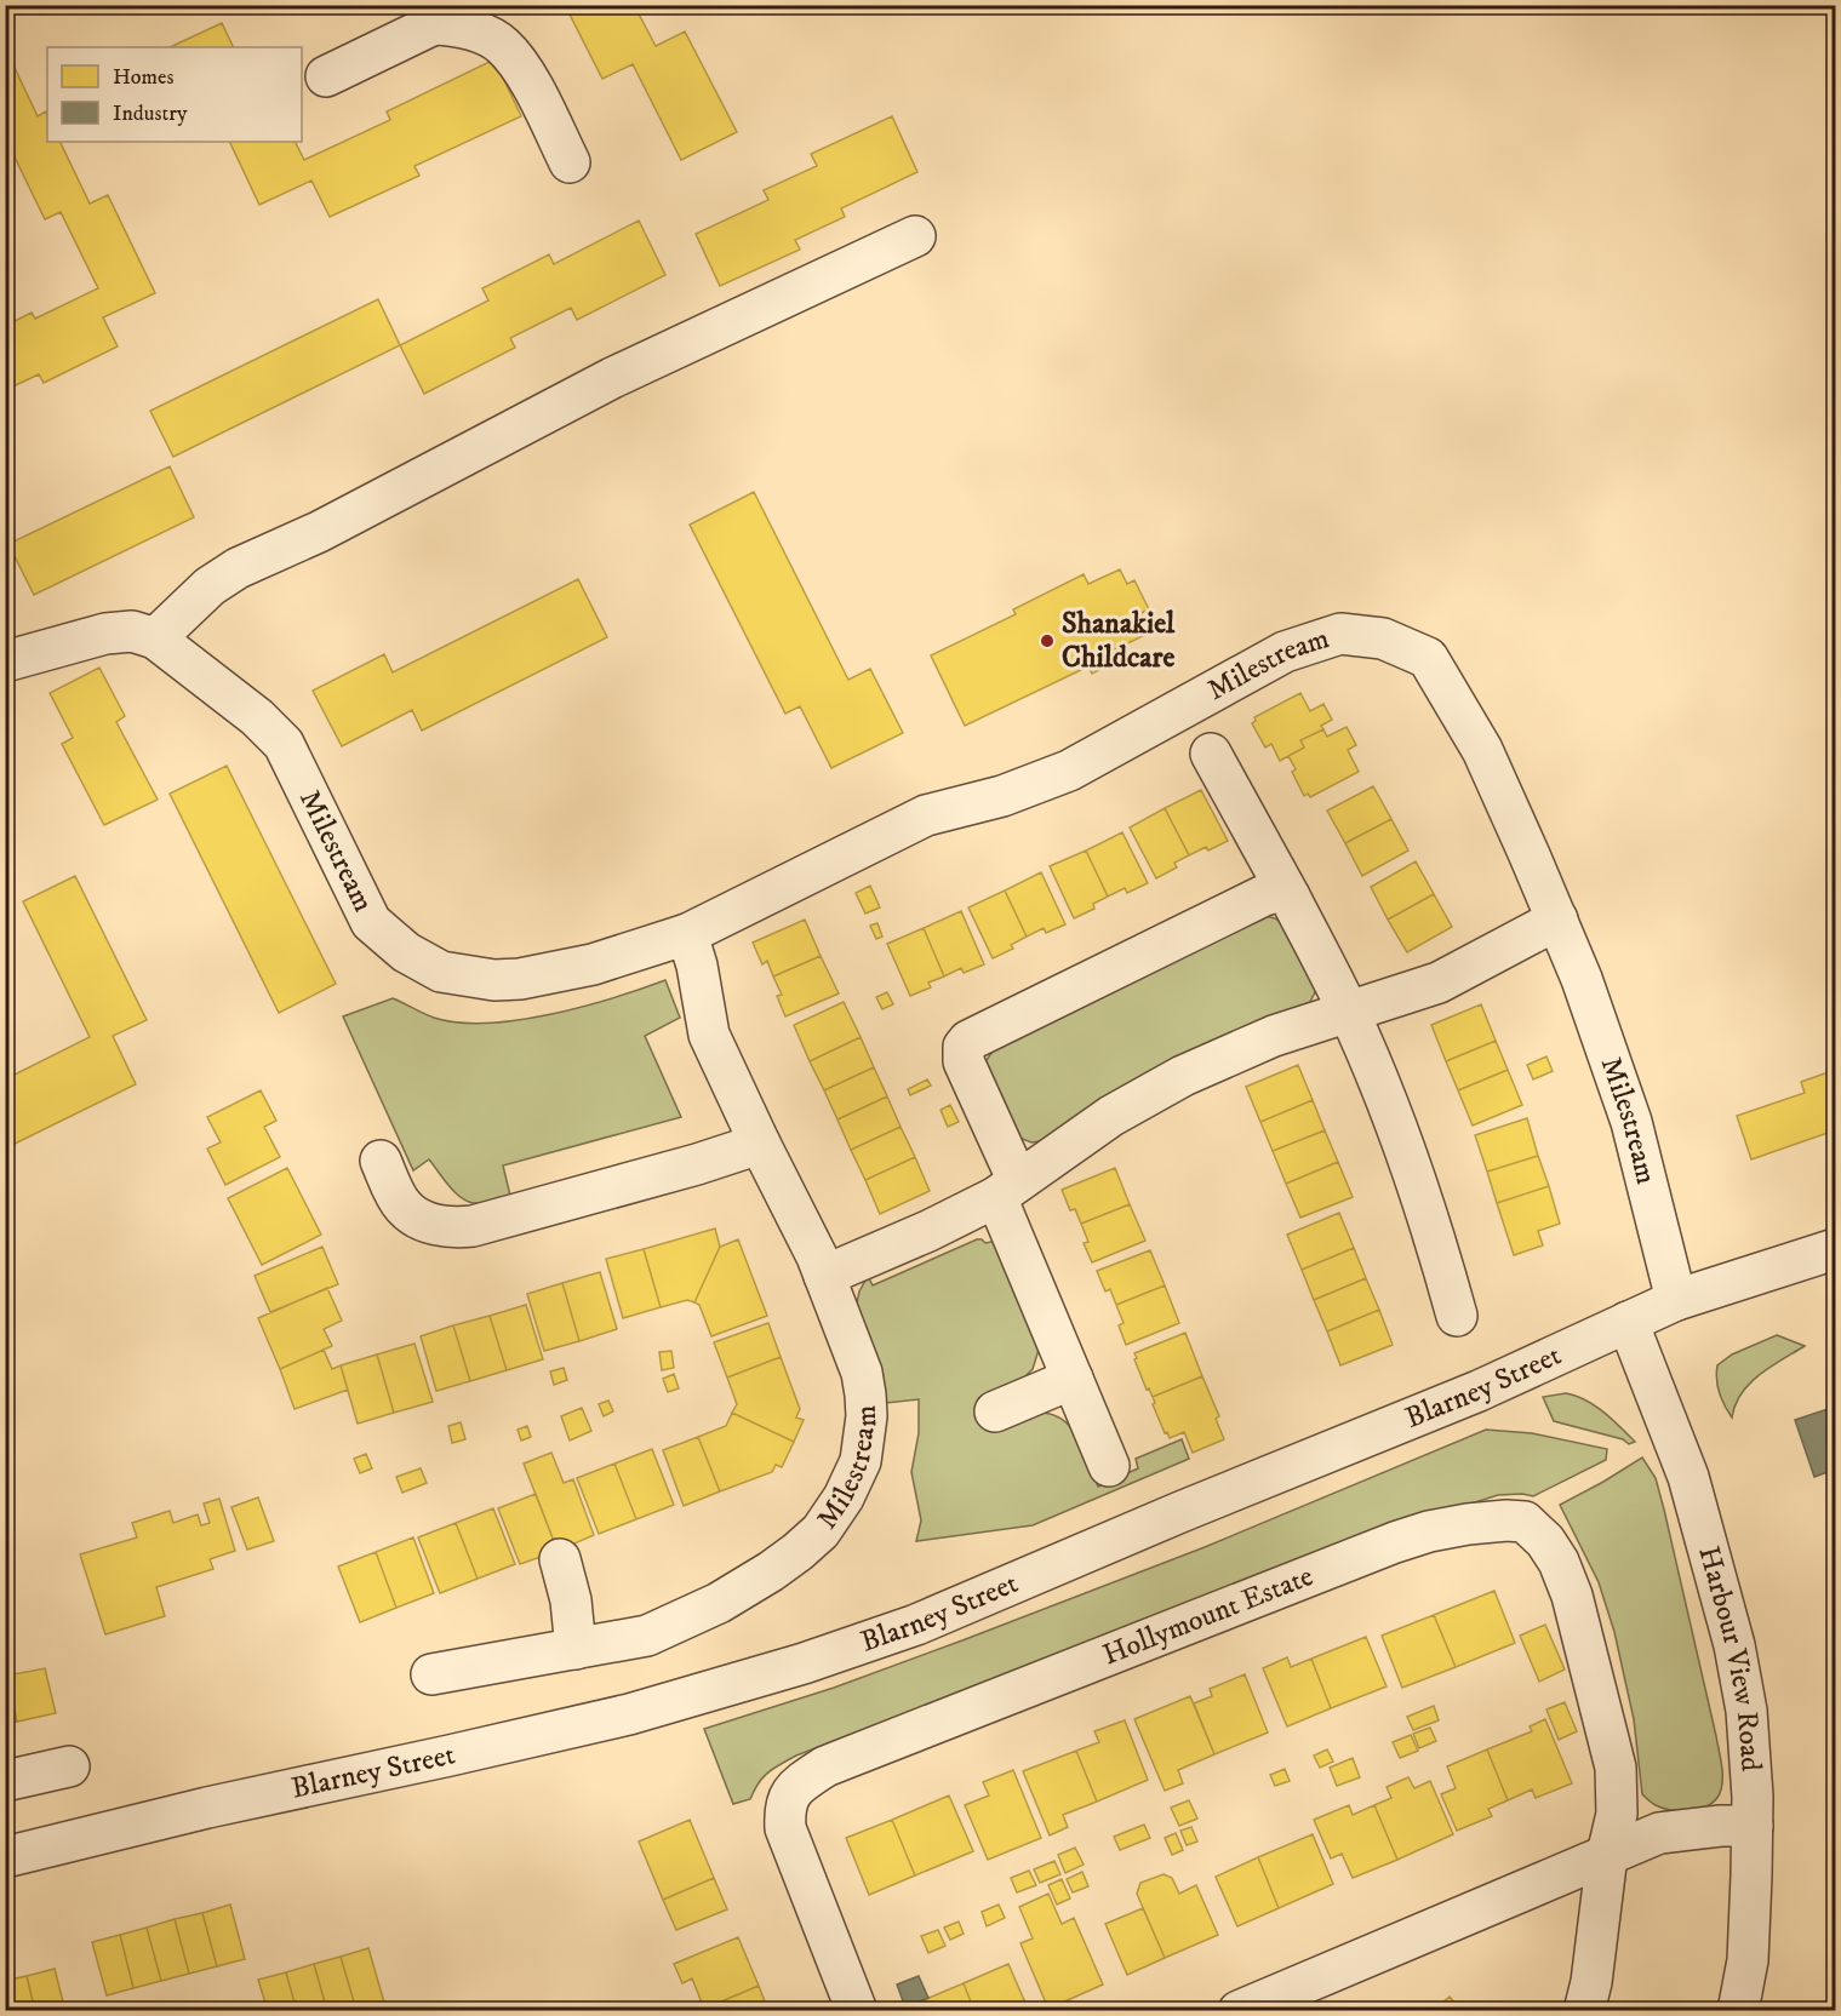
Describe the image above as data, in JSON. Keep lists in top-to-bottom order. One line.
{"streets":{"street":["Milestream","Blarney Street","Hollymount Estate","Harbour View Road"]},"crossings":[["Milestream","Blarney Street"],["Blarney Street","Harbour View Road"]],"places":["Shanakiel Childcare"],"legend":["Homes","Industry"]}
